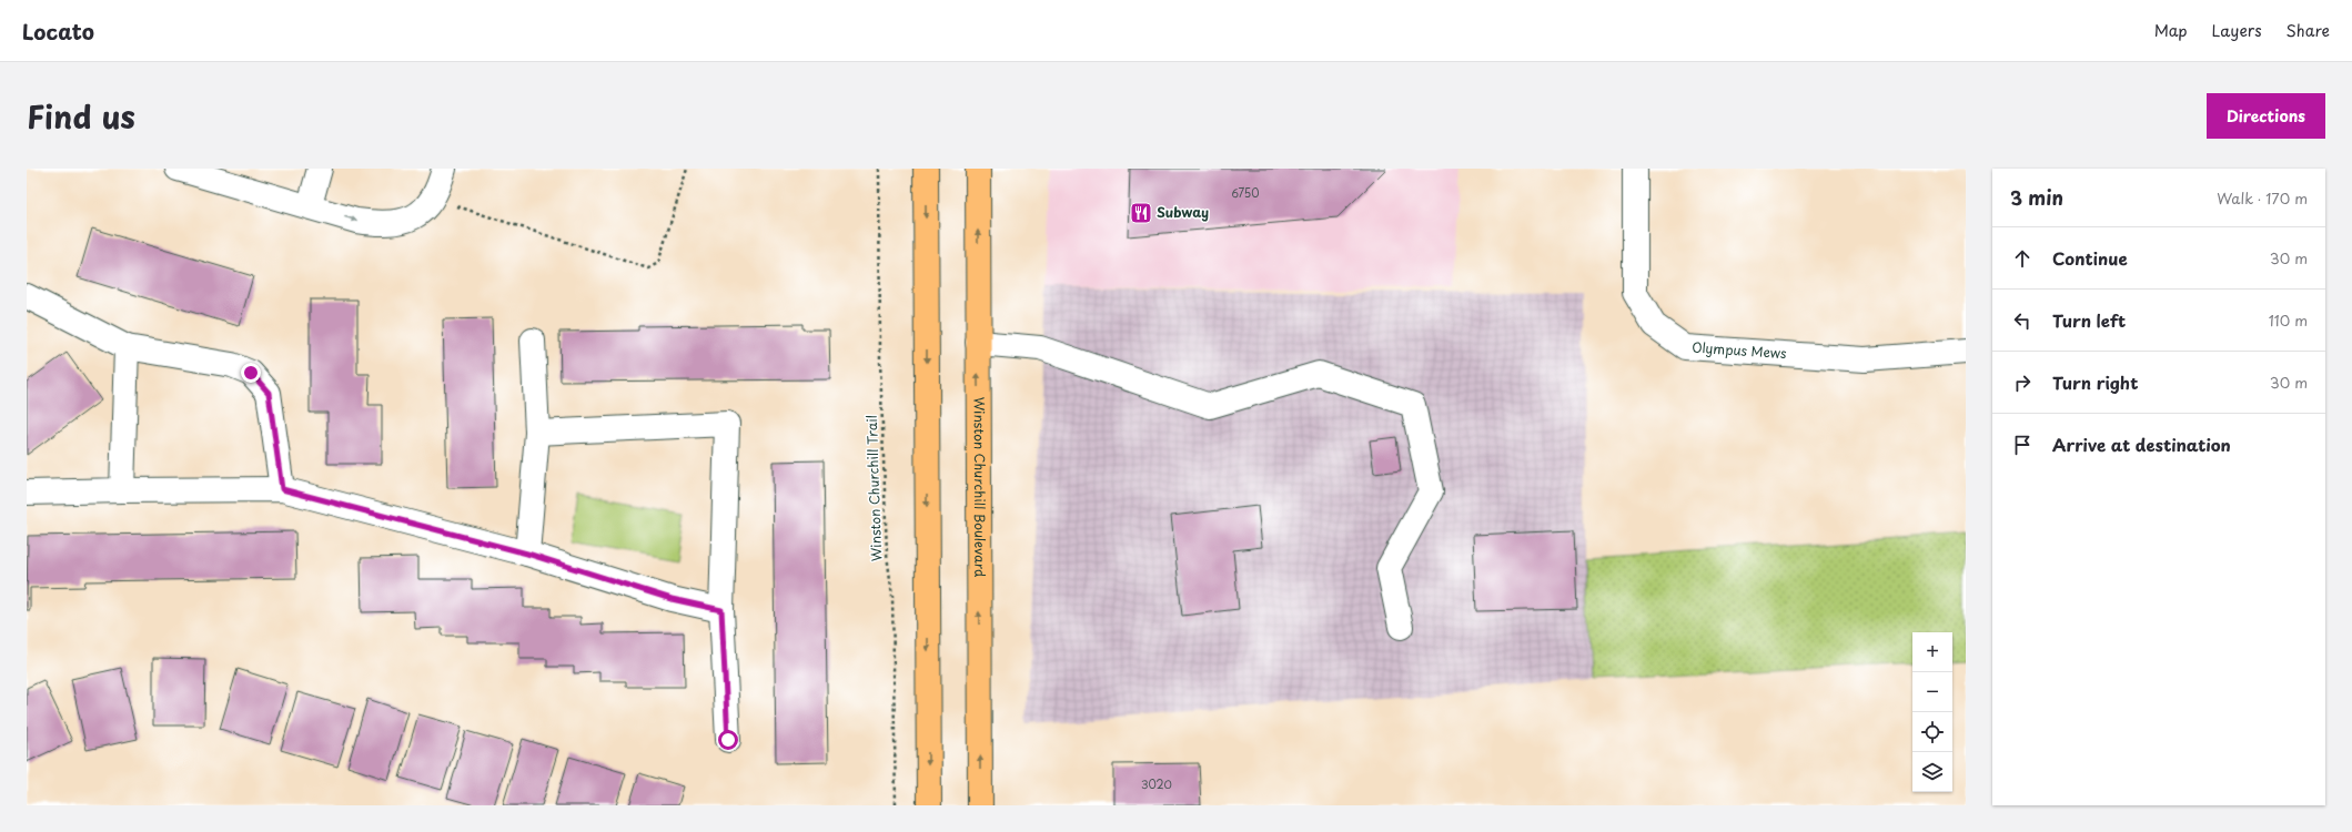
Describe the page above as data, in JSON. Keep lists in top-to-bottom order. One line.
{"streets":{"main road":["Winston Churchill Boulevard"],"street":["Olympus Mews"],"path":["Winston Churchill Trail"]},"places":{"restaurant":["Subway"]},"house_numbers":["6750","3020"],"page":{"header":"Locato","nav":["Map","Layers","Share"],"title":"Find us","buttons":"Directions","heading":["3 min","Walk · 170 m"],"list":[["Continue","30 m"],["Turn left","110 m"],["Turn right","30 m"],"Arrive at destination"],"map_buttons":["+","−"]}}
